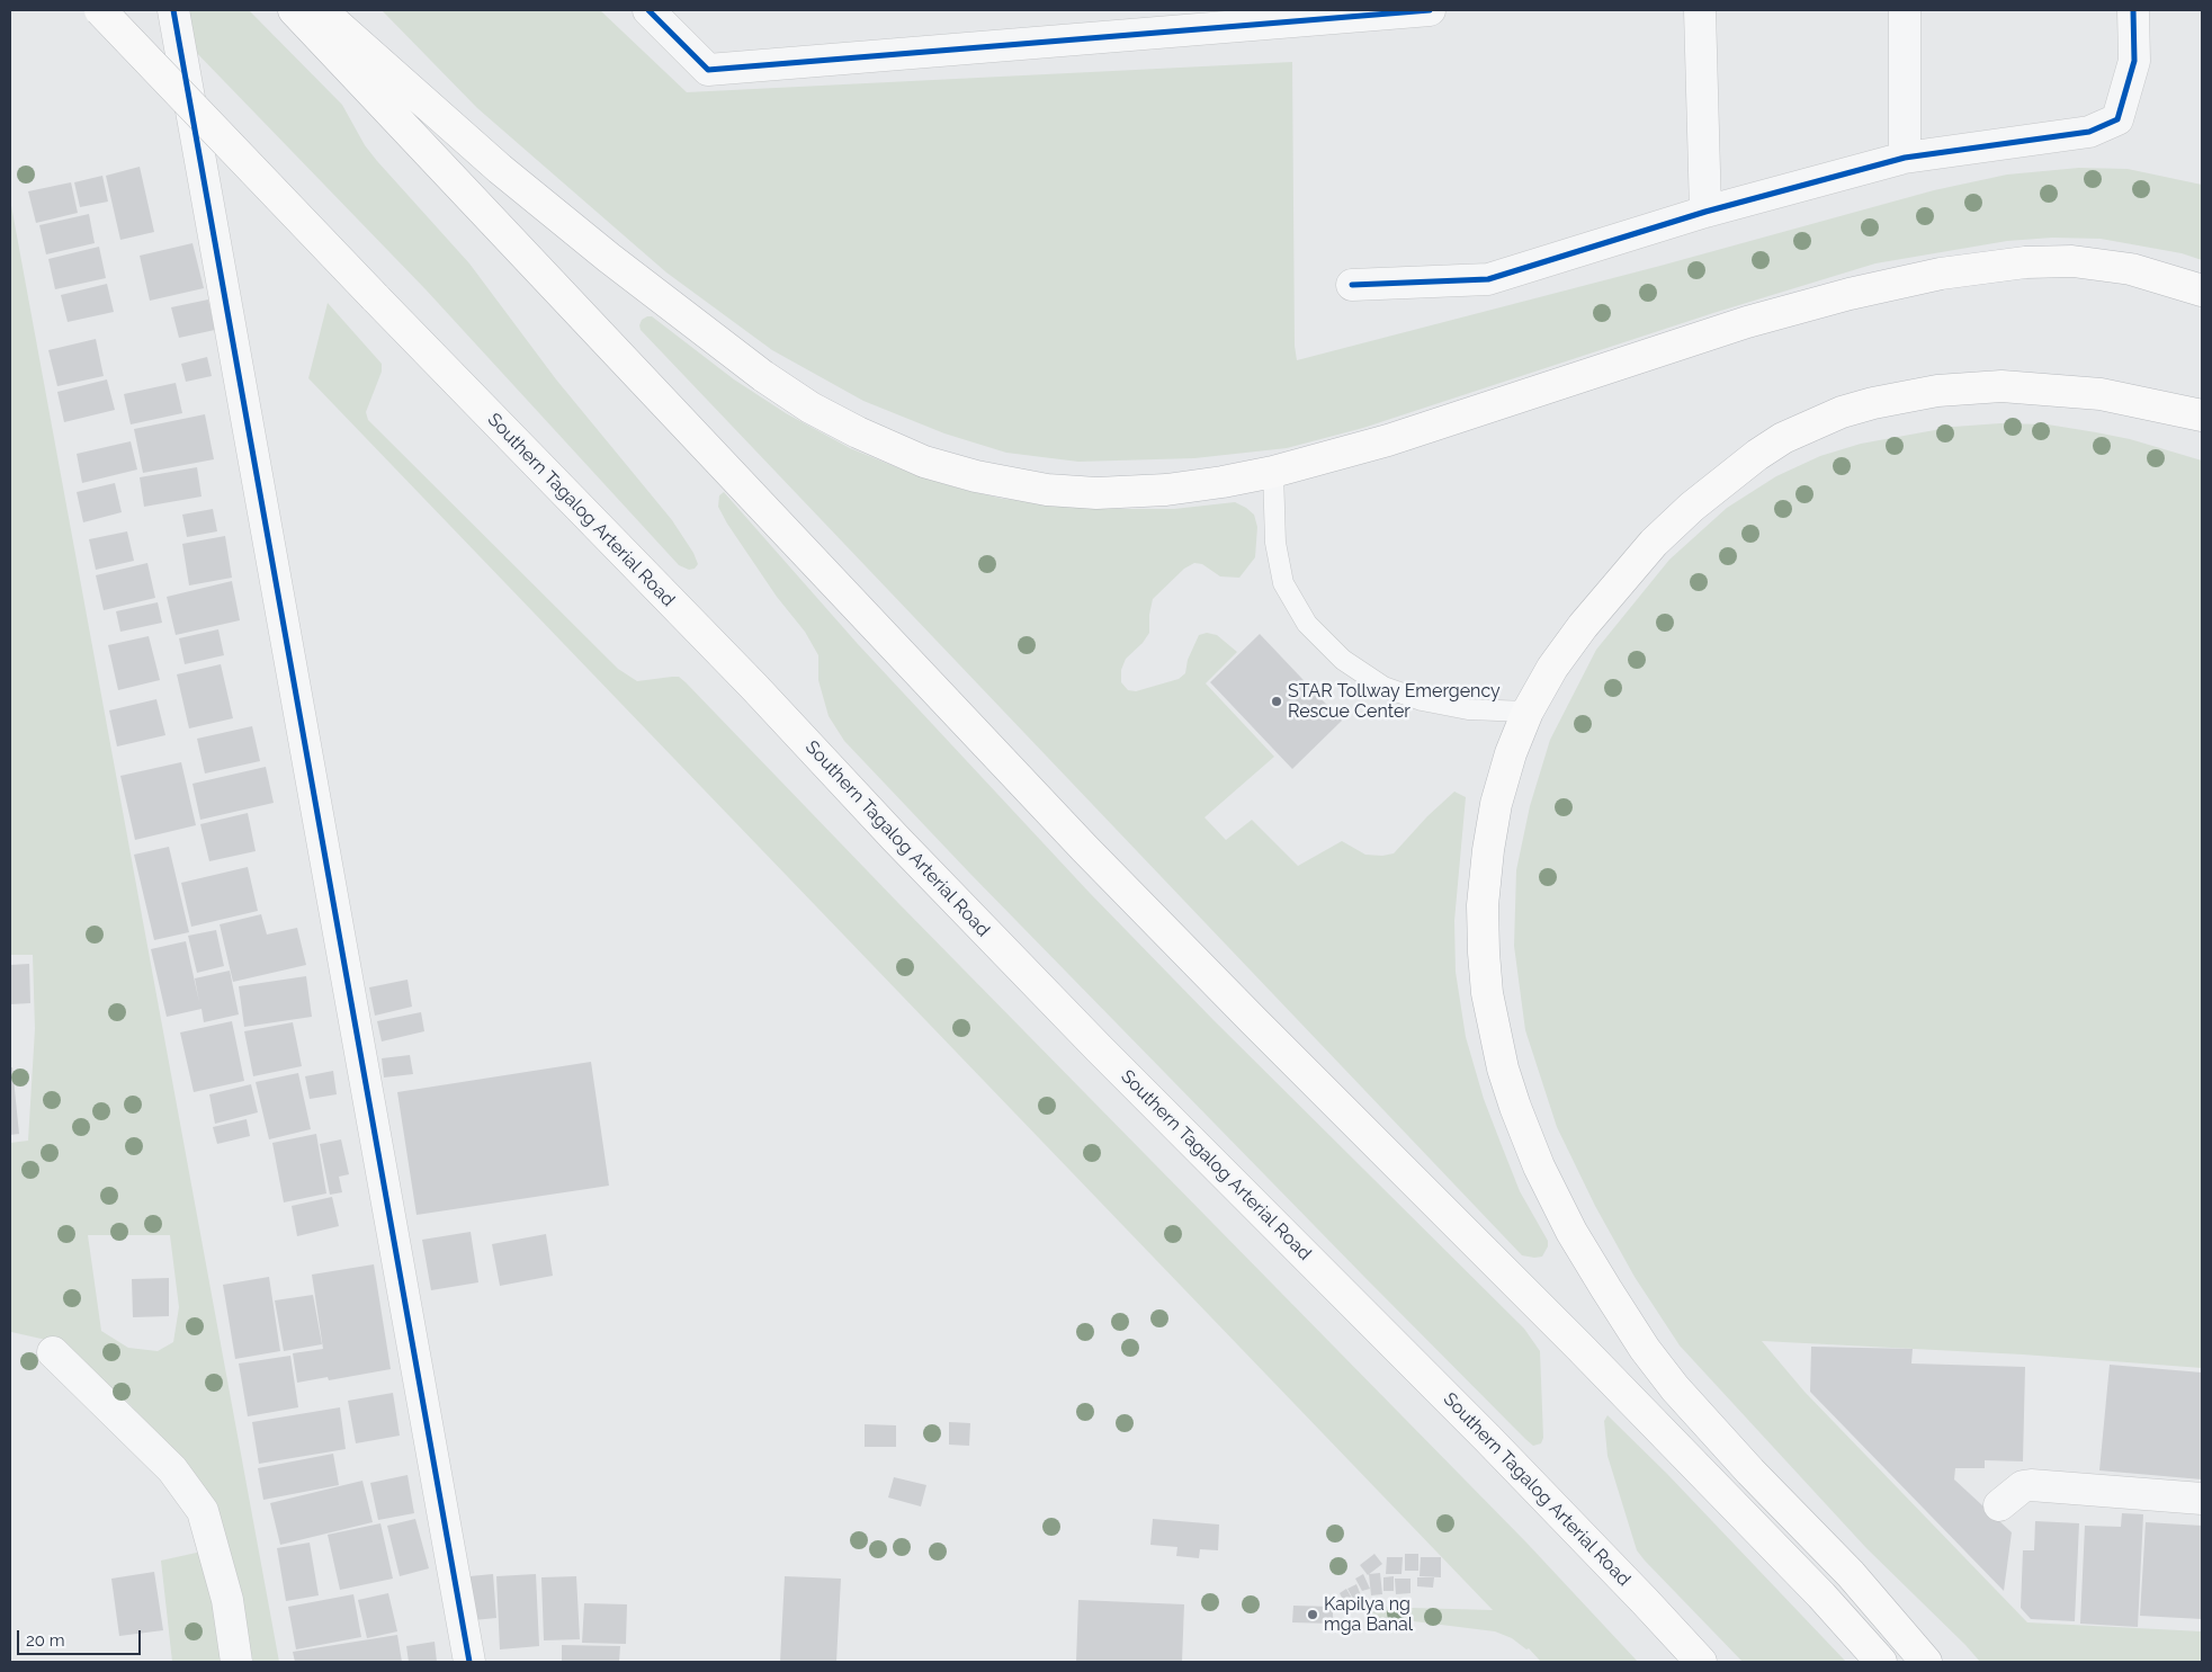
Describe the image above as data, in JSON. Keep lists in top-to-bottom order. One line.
{"streets":{"highway":["Southern Tagalog Arterial Road"]},"places":["STAR Tollway Emergency Rescue Center","Kapilya ng mga Banal"],"scale_bar":"20 m"}
